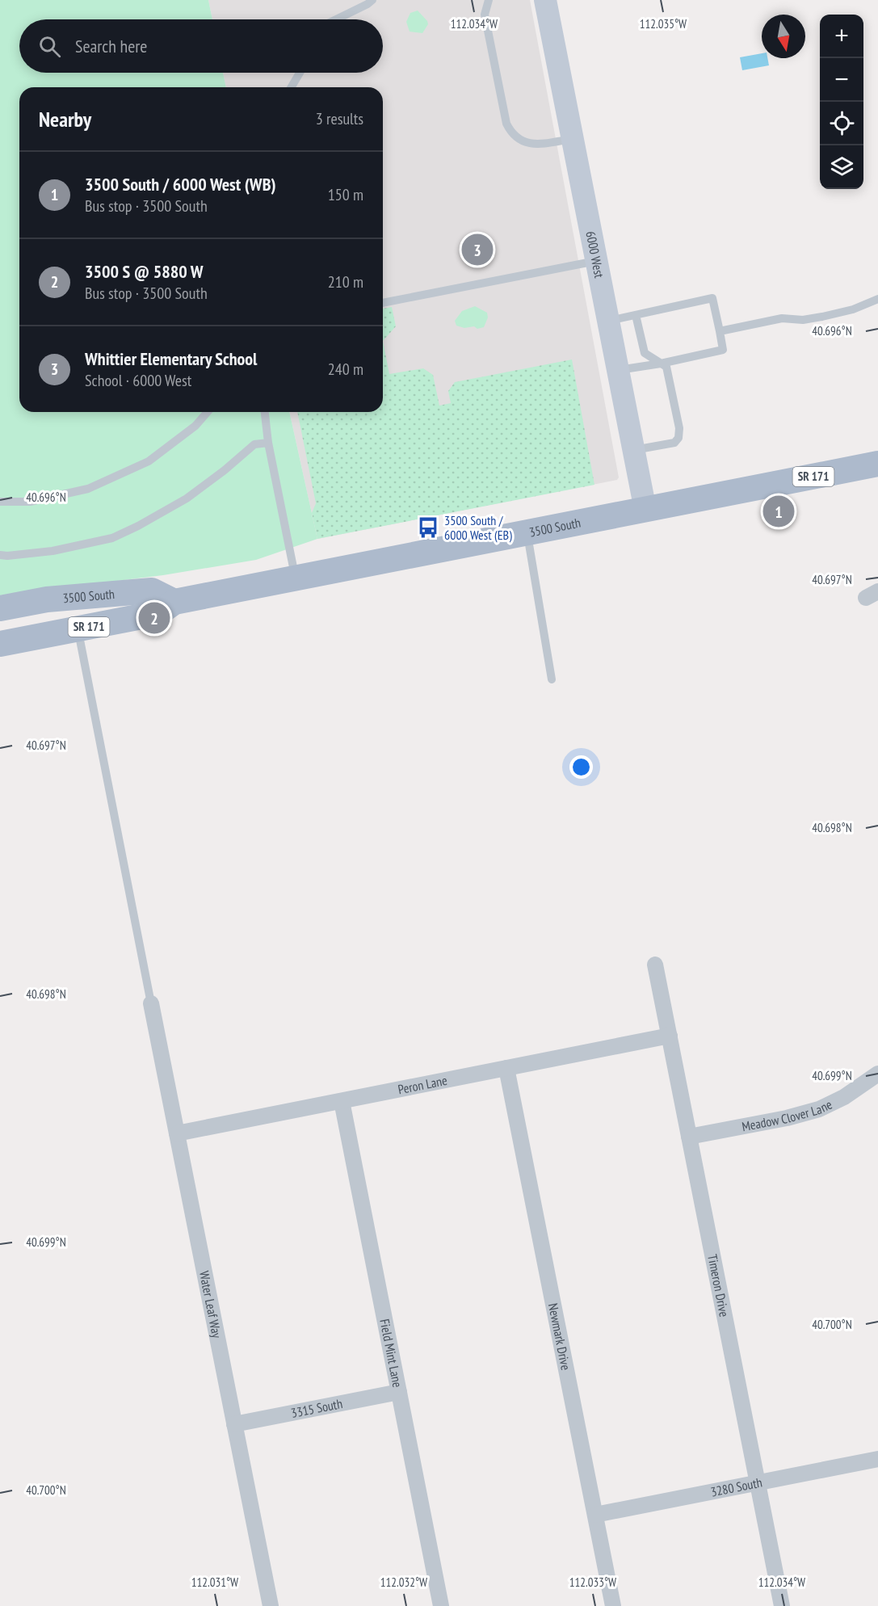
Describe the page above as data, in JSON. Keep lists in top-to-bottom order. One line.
{"streets":{"main road":["SR 171","3500 South"],"street":["6000 West","Peron Lane","Meadow Clover Lane","Timeron Drive","Water Leaf Way","Newmark Drive","Field Mint Lane","3315 South","3280 South"]},"crossings":[["6000 West","3500 South"],["Peron Lane","Timeron Drive"],["Peron Lane","Water Leaf Way"],["Peron Lane","Newmark Drive"],["Peron Lane","Field Mint Lane"],["Meadow Clover Lane","Timeron Drive"],["Timeron Drive","3280 South"],["Water Leaf Way","3315 South"],["Newmark Drive","3280 South"],["Field Mint Lane","3315 South"]],"places":{"bus stop":["3500 South / 6000 West (EB)"]},"north":"bottom","page":{"map_buttons":["+","−"],"search":"Search here","heading":["Nearby","3 results"],"list":[{"mark":"1","name":"3500 South / 6000 West (WB)","note":"Bus stop · 3500 South","value":"150 m"},{"mark":"2","name":"3500 S @ 5880 W","note":"Bus stop · 3500 South","value":"210 m"},{"mark":"3","name":"Whittier Elementary School","note":"School · 6000 West","value":"240 m"}],"pins":["3","1","2"]},"coordinates":["112.034°W","112.035°W","40.696°N","40.697°N","40.698°N","40.699°N","40.700°N","112.031°W","112.032°W","112.033°W"]}
